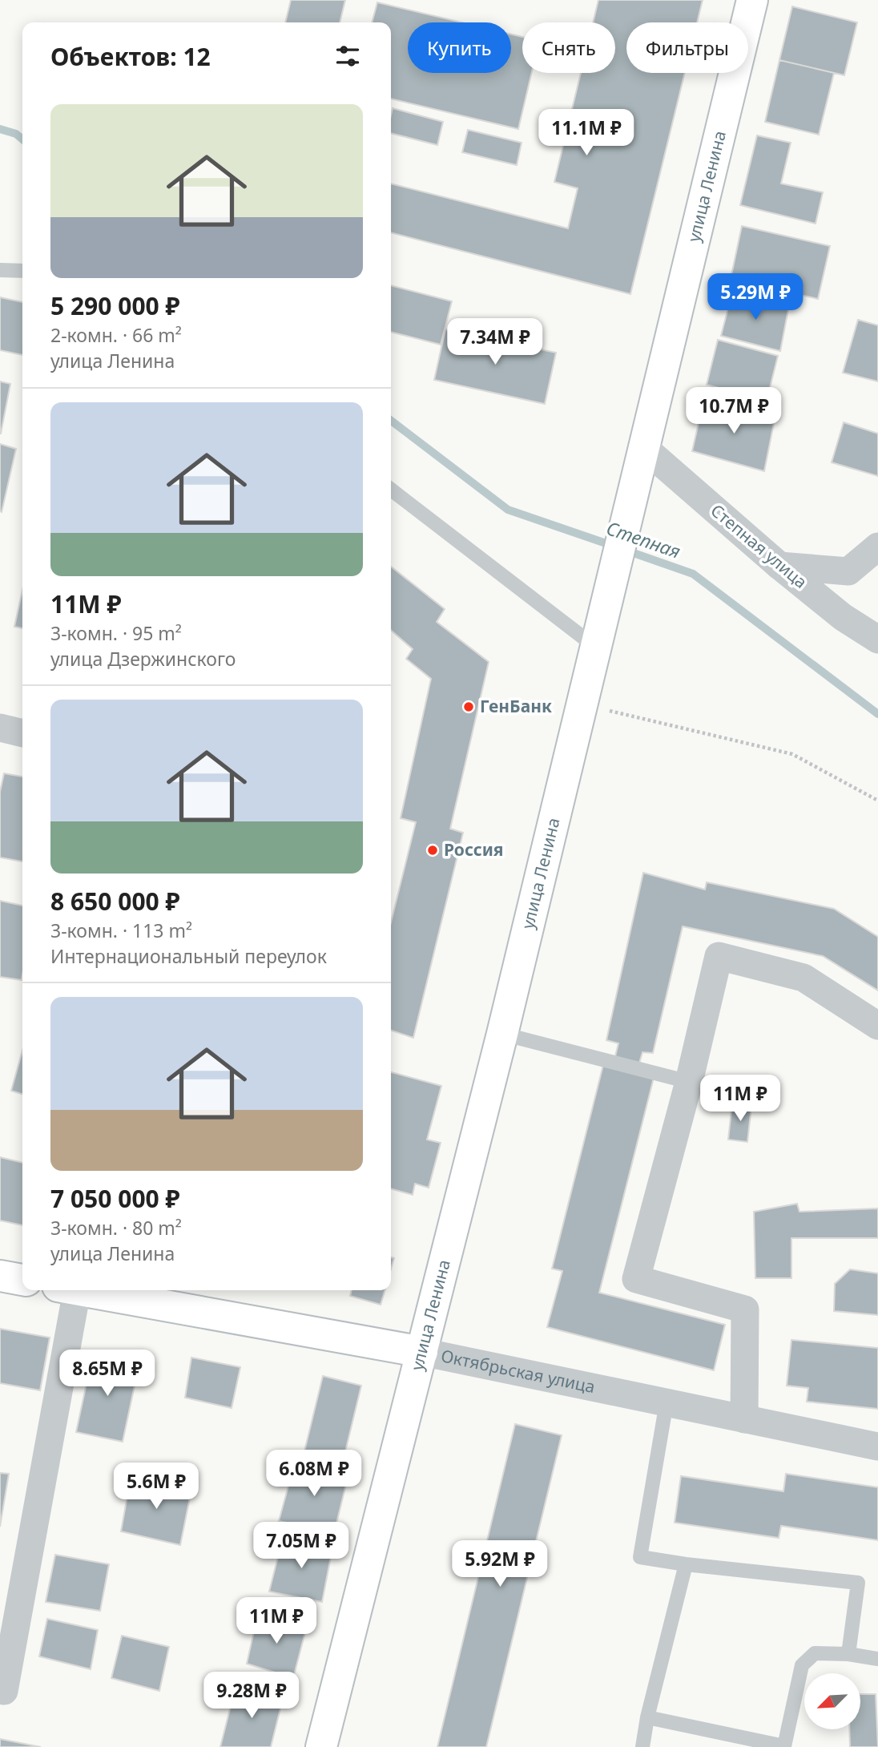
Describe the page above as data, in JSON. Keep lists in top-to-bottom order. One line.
{"streets":{"main road":["улица Ленина","Октябрьская улица"],"street":["Степная улица"]},"crossings":[["улица Ленина","Степная улица"],["улица Ленина","Октябрьская улица"]],"water":["Степная"],"places":["ГенБанк","Россия"],"north":"bottom left","page":{"chip":["Купить","Снять","Фильтры"],"heading":"Объектов: 12","list":[{"name":"5 290 000 ₽","note":"2-комн. · 66 m² · улица Ленина"},{"name":"11M ₽","note":"3-комн. · 95 m² · улица Дзержинского"},{"name":"8 650 000 ₽","note":"3-комн. · 113 m² · Интернациональный переулок"},{"name":"7 050 000 ₽","note":"3-комн. · 80 m² · улица Ленина"}],"price":["11.1M ₽","5.29M ₽","7.34M ₽","10.7M ₽","11M ₽","8.65M ₽","6.08M ₽","5.6M ₽","7.05M ₽","5.92M ₽","11M ₽","9.28M ₽"]}}
